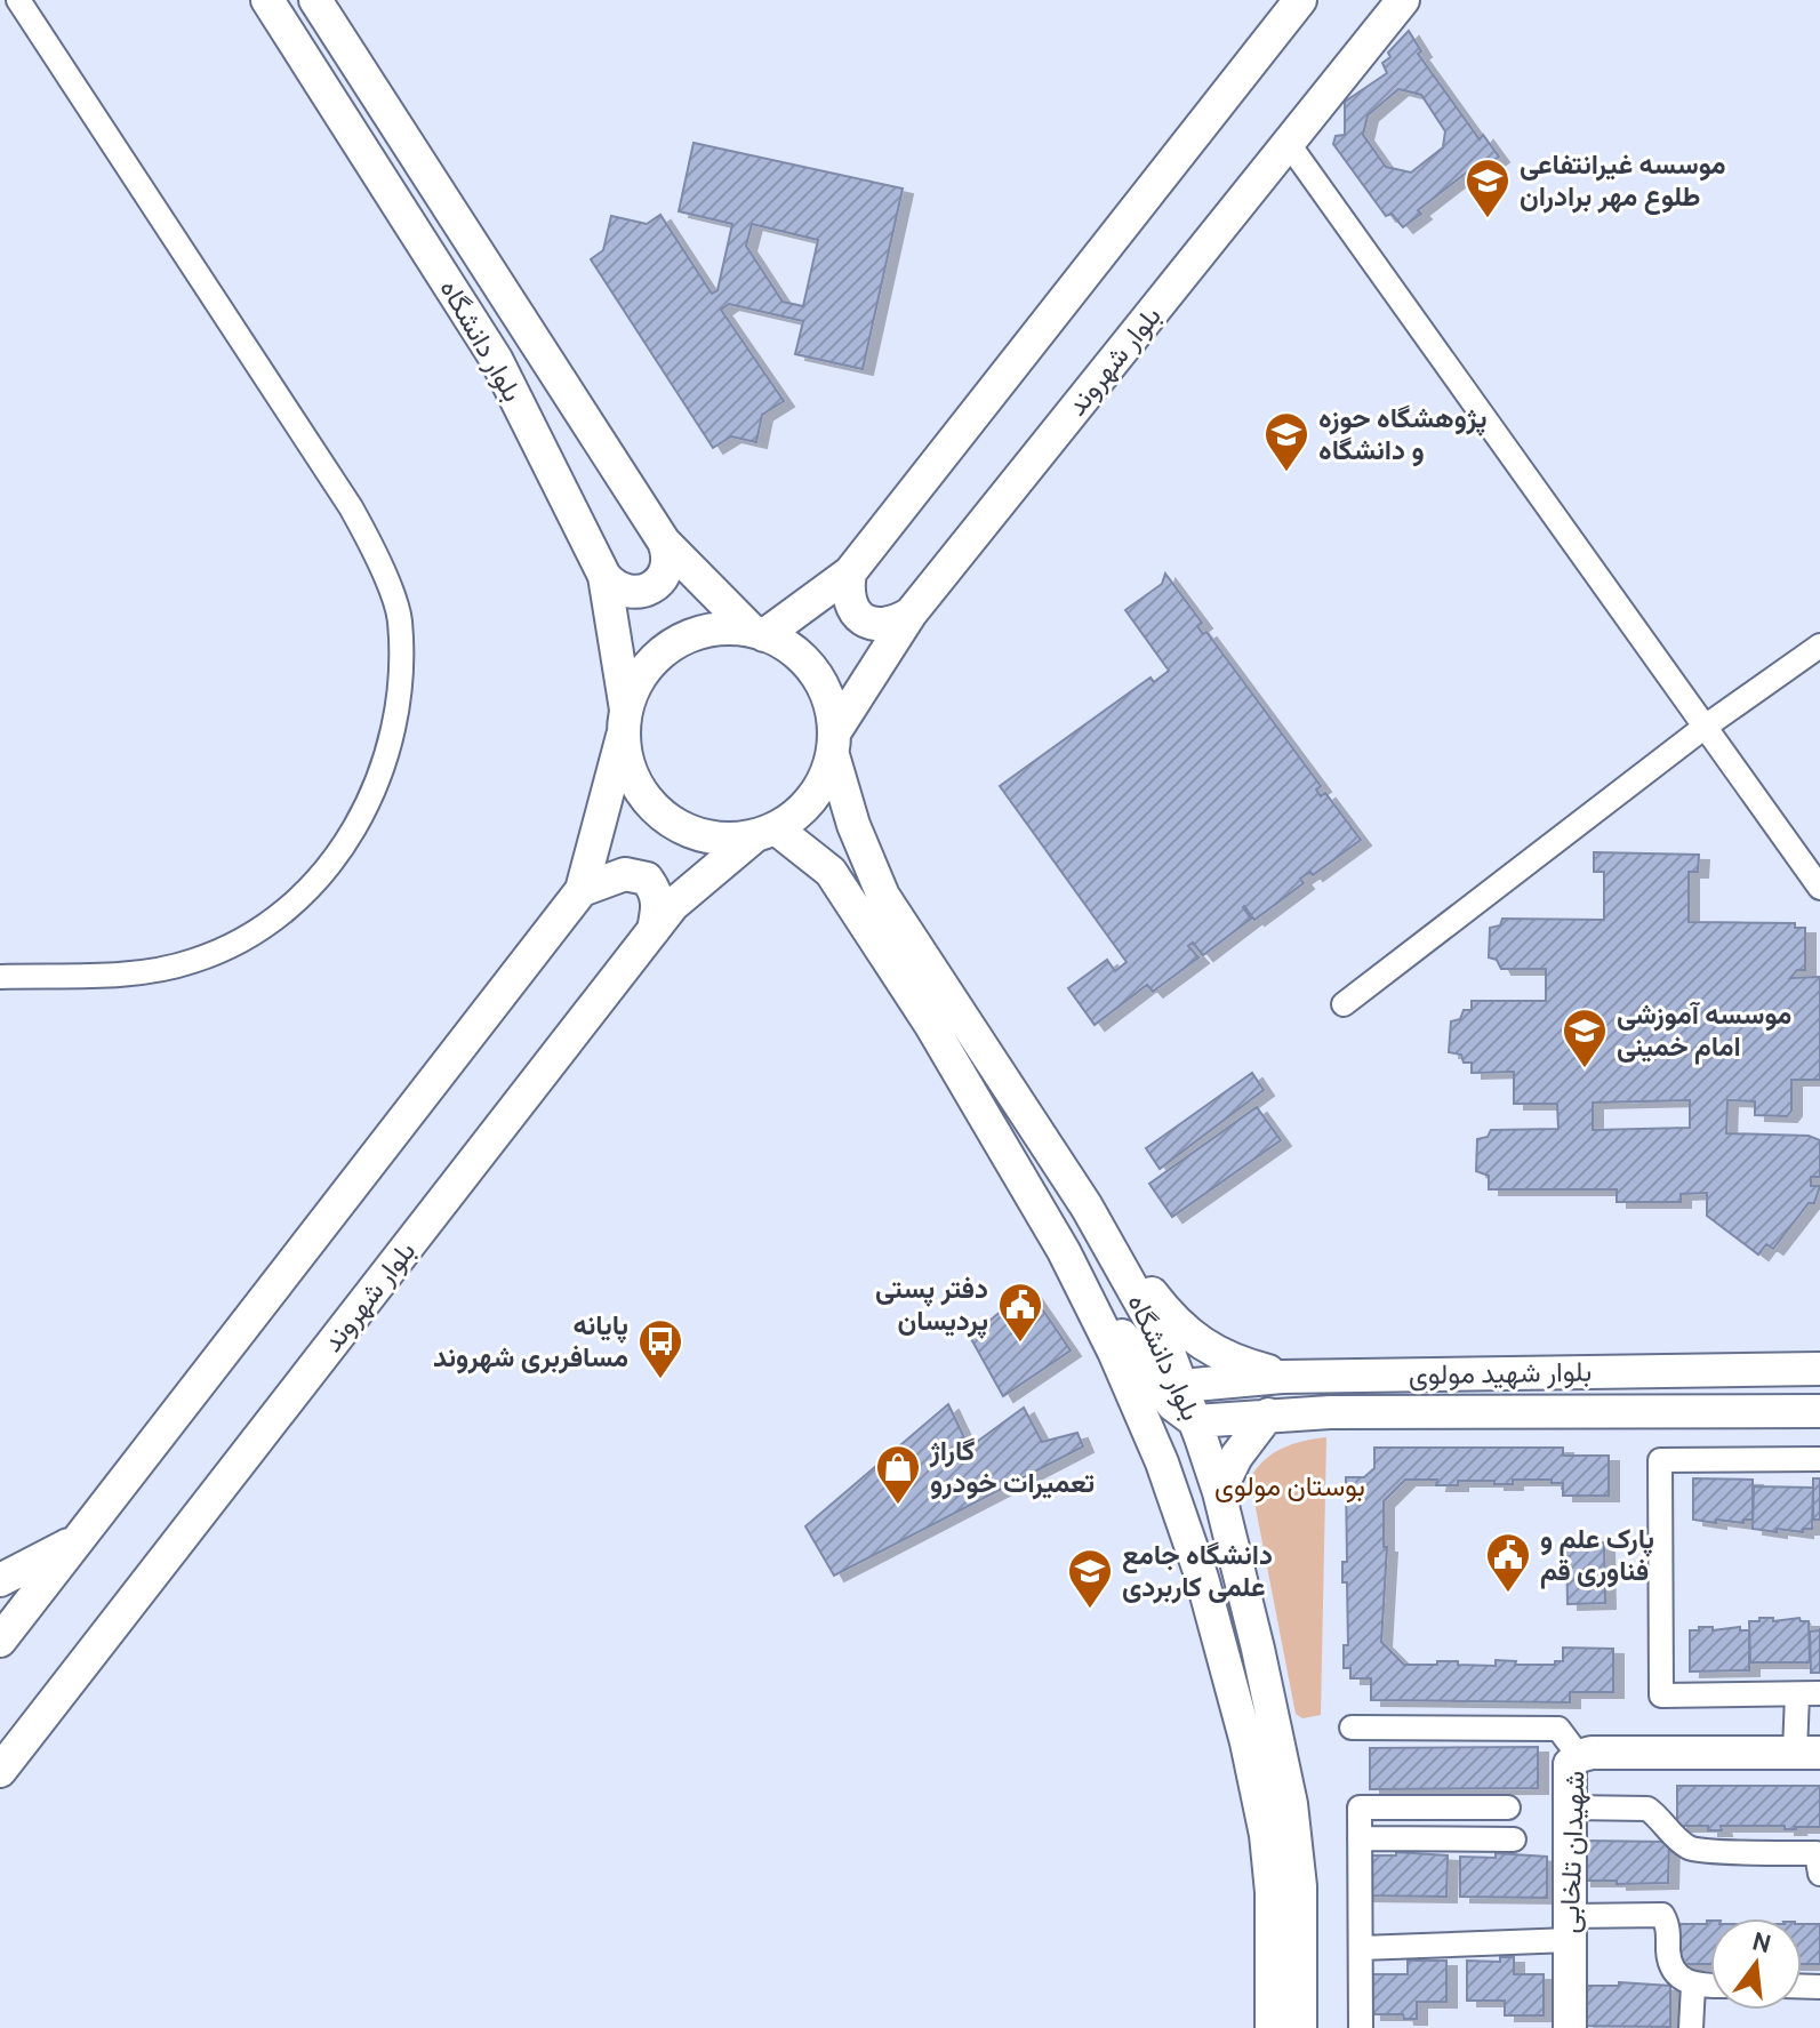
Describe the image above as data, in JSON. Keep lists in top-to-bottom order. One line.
{"streets":{"main road":["بلوار دانشگاه","بلوار شهروند","بلوار شهید مولوی","شهیدان تلخابی"]},"crossings":[["بلوار دانشگاه","بلوار شهروند"],["بلوار دانشگاه","بلوار شهید مولوی"]],"parks":["بوستان مولوی"],"places":{"school or university":["موسسه غیرانتفاعی طلوع مهر برادران","پژوهشگاه حوزه و دانشگاه","موسسه آموزشی امام خمینی","دانشگاه جامع علمی کاربردی"],"public building":["دفتر پستی پردیسان","پارک علم و فناوری قم"],"bus stop":["پایانه مسافربری شهروند"],"shop":["گاراژ تعمیرات خودرو"]},"north":"top"}
